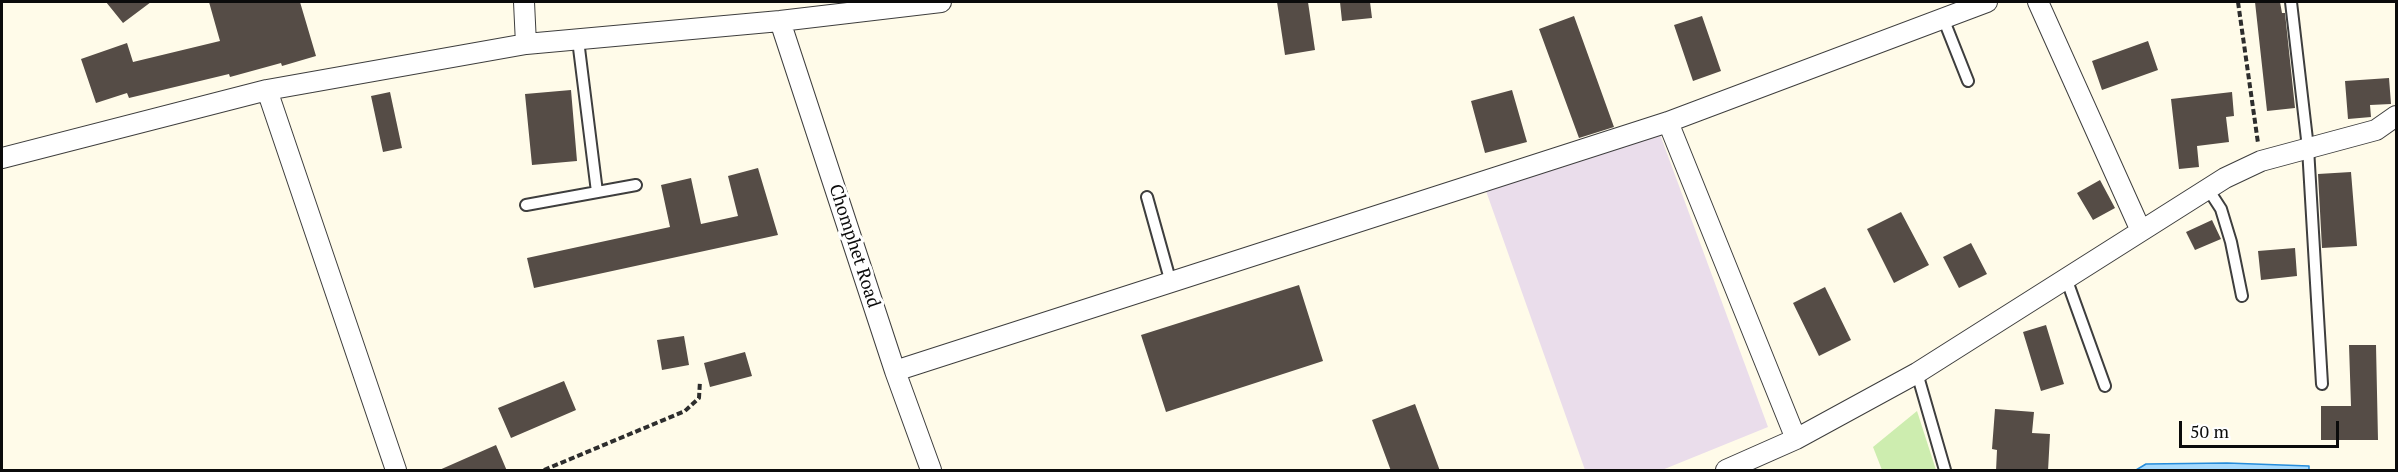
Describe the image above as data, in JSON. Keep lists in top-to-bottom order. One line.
{"streets":{"street":["Chomphet Road"]},"scale_bar":"50 m"}
